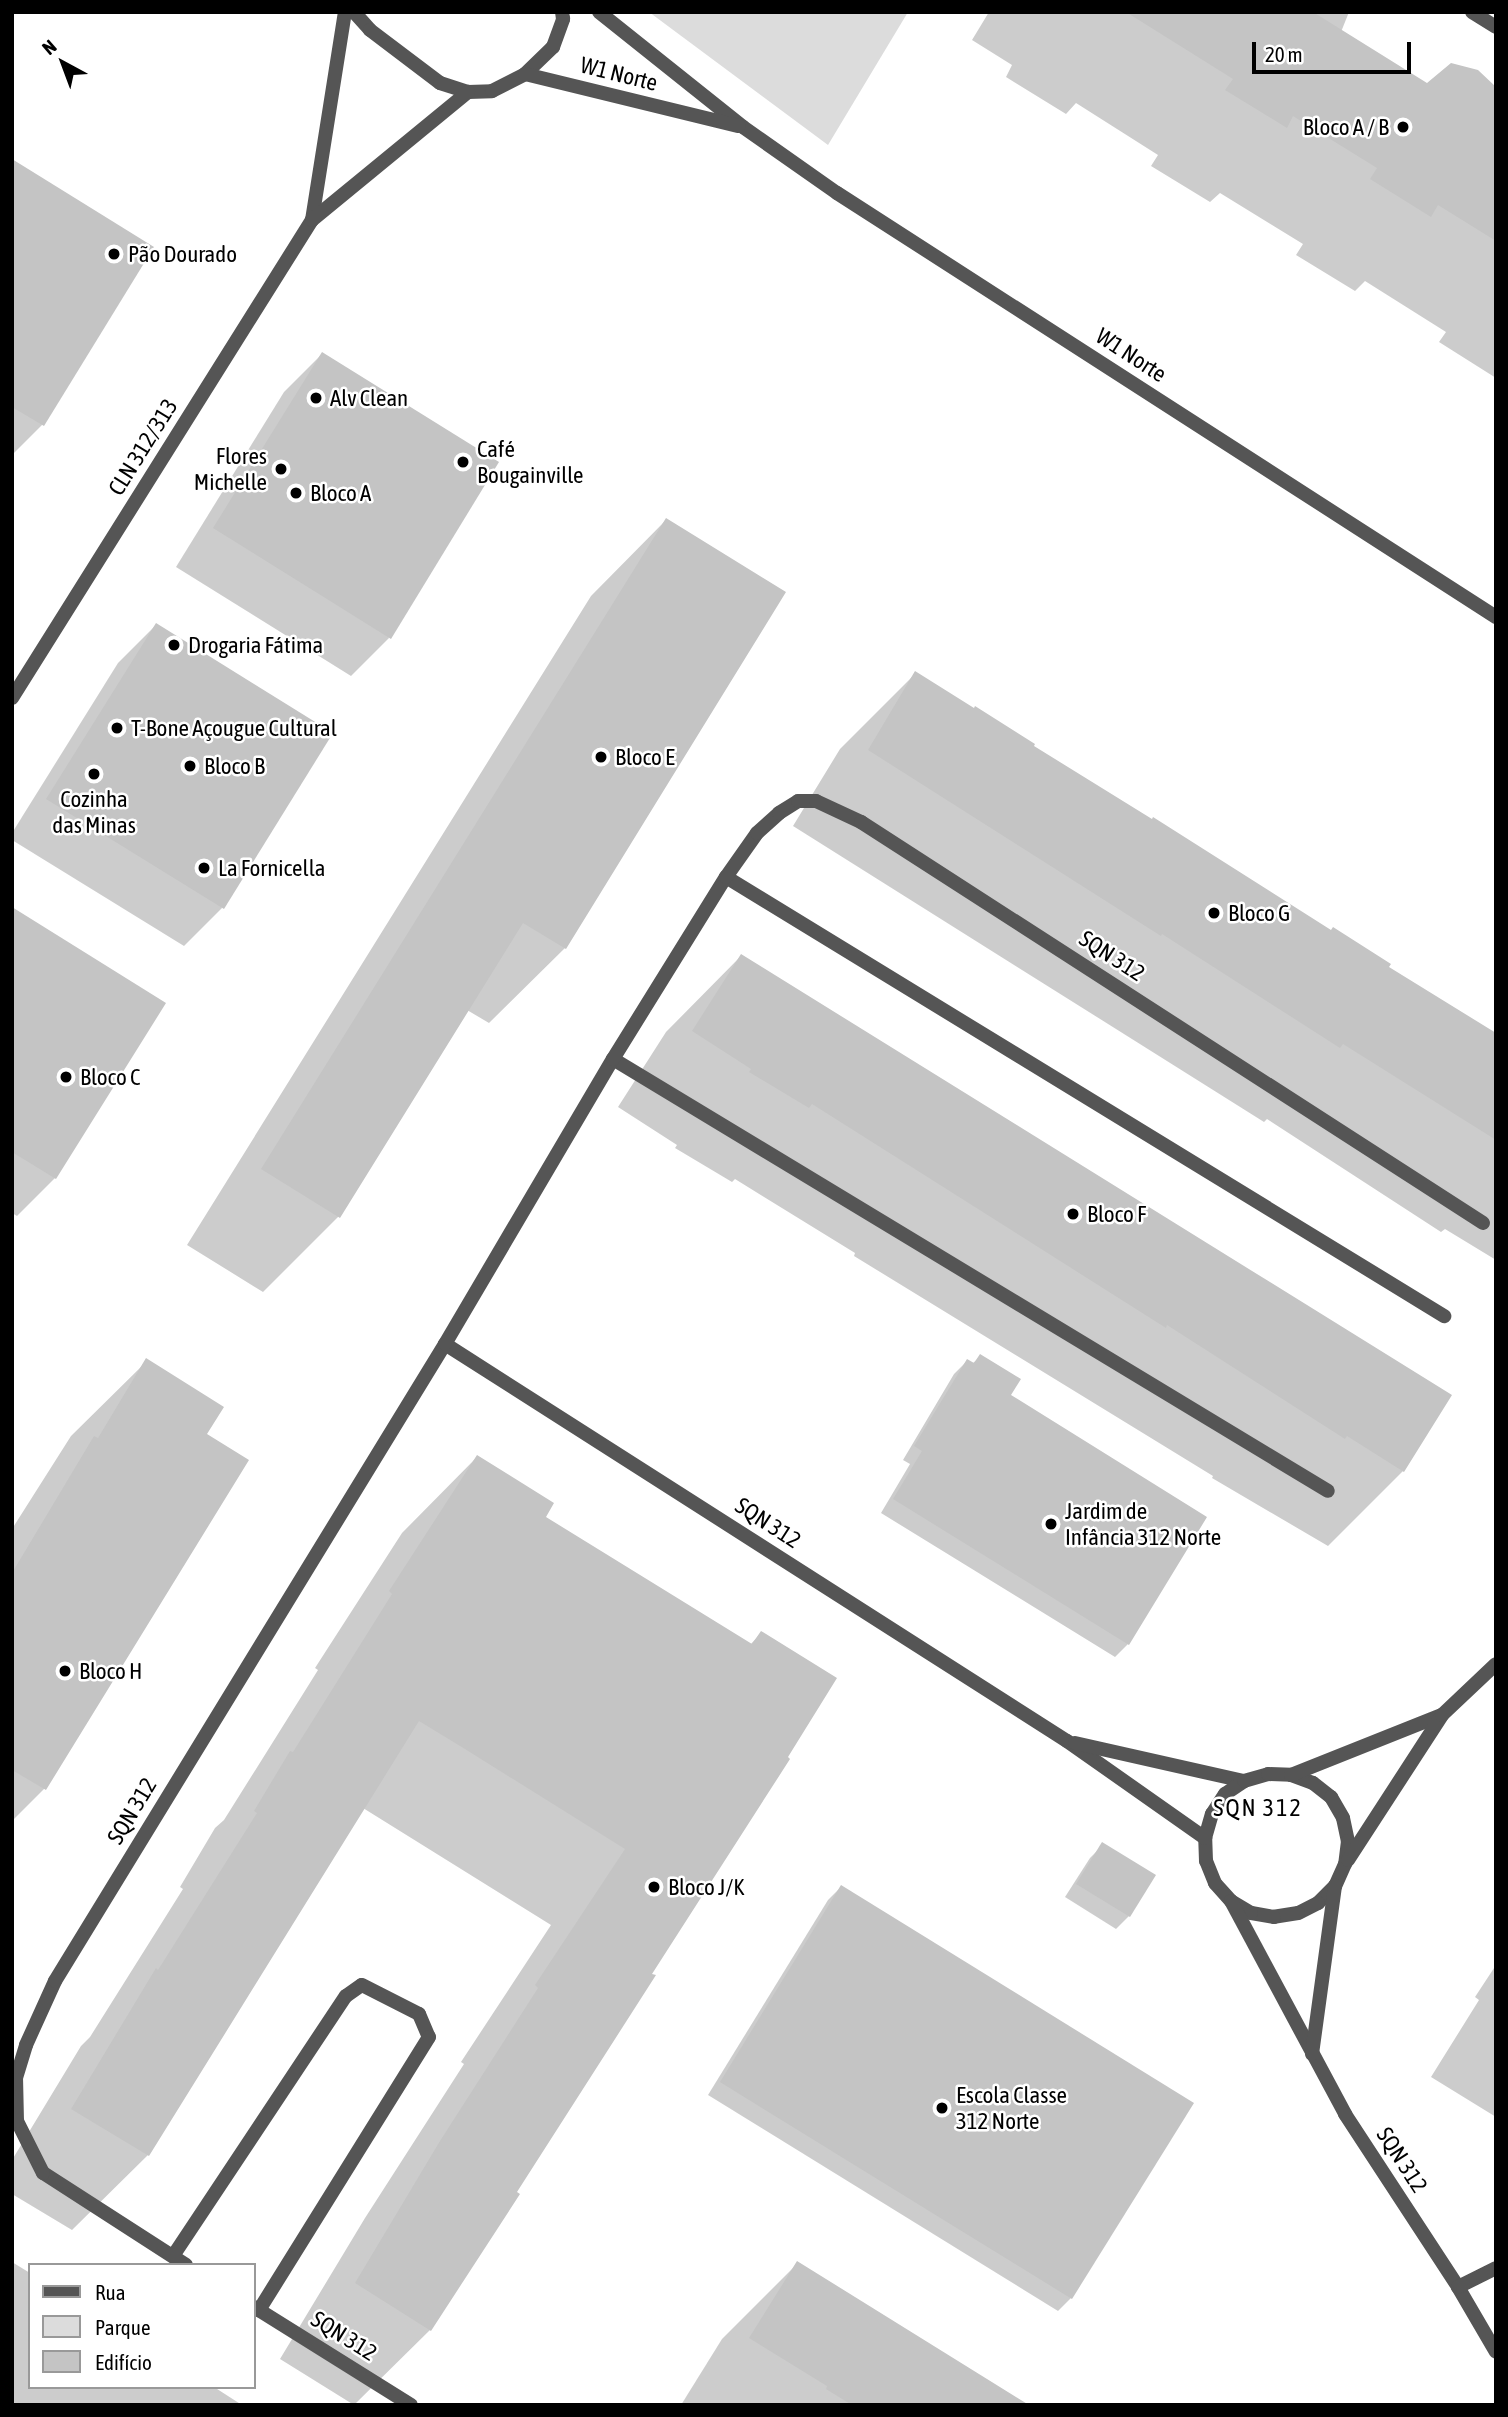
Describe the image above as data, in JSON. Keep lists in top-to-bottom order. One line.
{"streets":{"street":["W1 Norte","CLN 312/313","SQN 312"]},"districts":["SQN 312"],"places":["Bloco A / B","Pão Dourado","Alv Clean","Café Bougainville","Flores Michelle","Bloco A","Drogaria Fátima","T-Bone Açougue Cultural","Bloco E","Bloco B","Cozinha das Minas","La Fornicella","Bloco G","Bloco C","Bloco F","Jardim de Infância 312 Norte","Bloco H","Bloco J/K","Escola Classe 312 Norte"],"legend":["Rua","Parque","Edifício"],"scale_bar":"20 m","north":"top left"}
